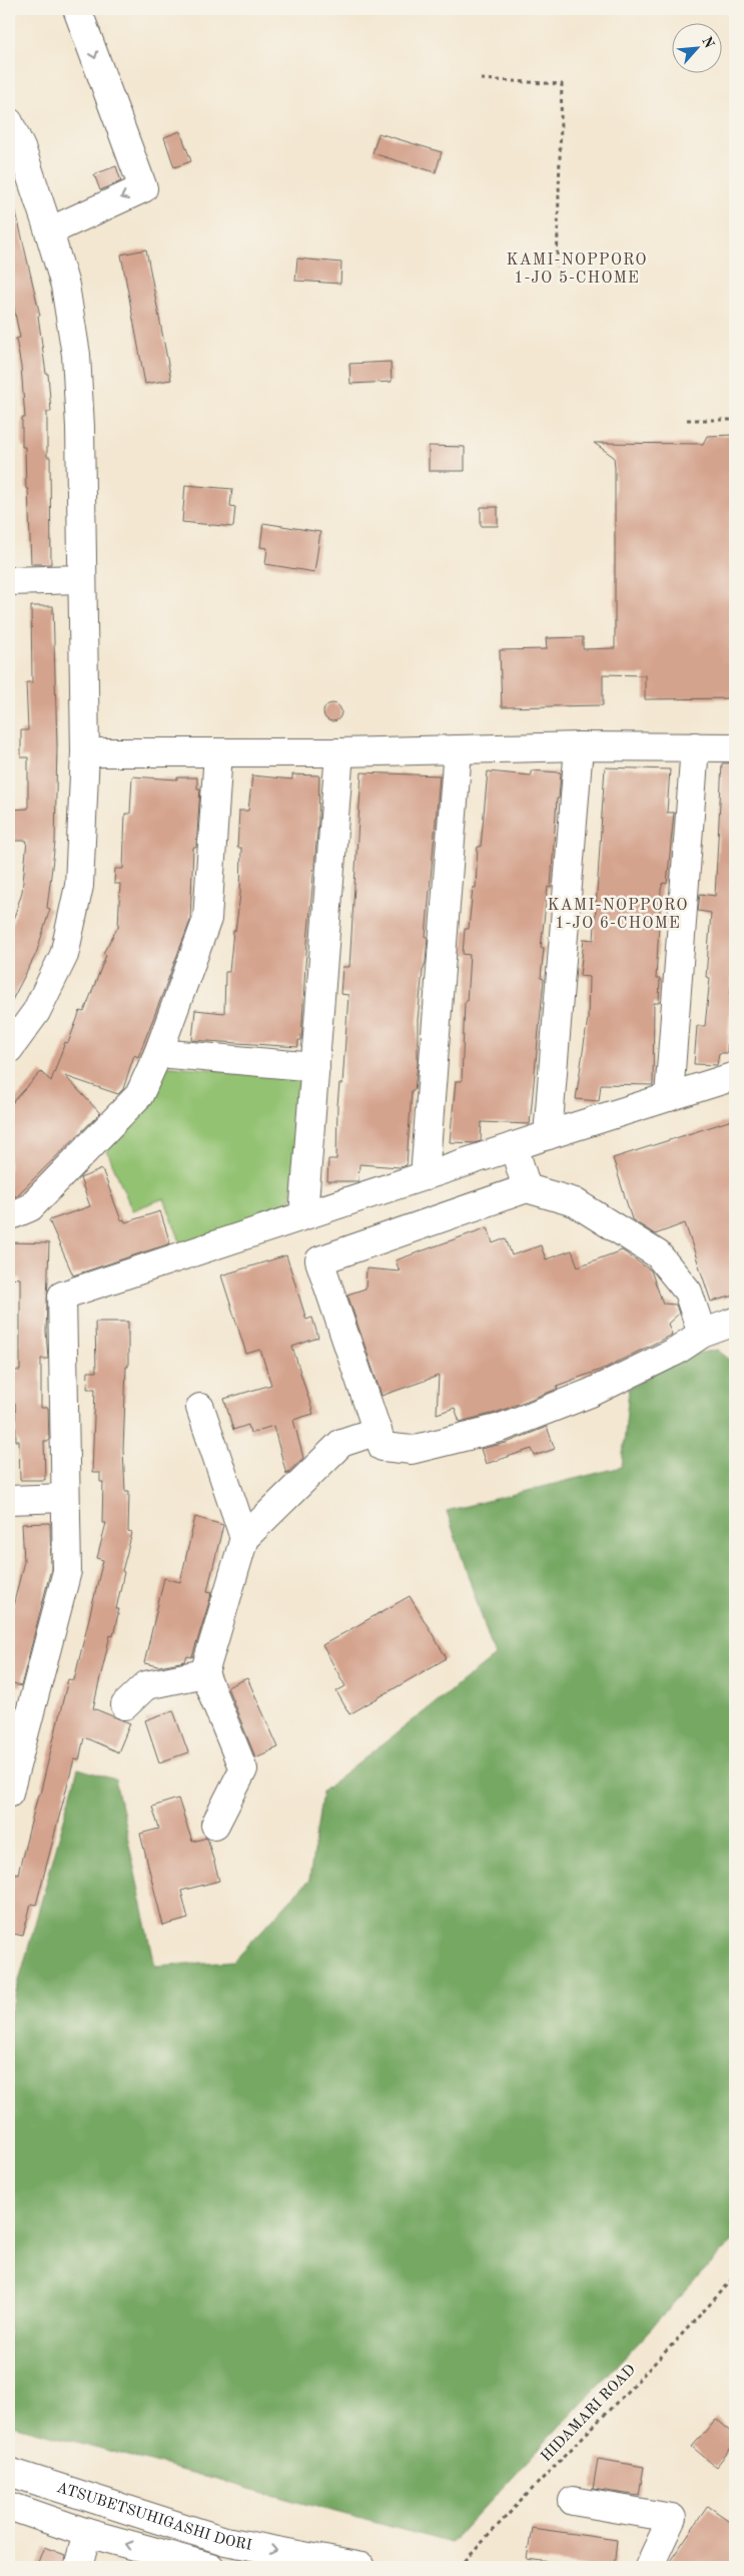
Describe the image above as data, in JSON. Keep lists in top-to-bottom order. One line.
{"streets":{"street":["ATSUBETSUHIGASHI DORI"],"path":["HIDAMARI ROAD"]},"districts":["KAMI-NOPPORO 1-JO 5-CHOME","KAMI-NOPPORO 1-JO 6-CHOME"],"north":"top right"}
